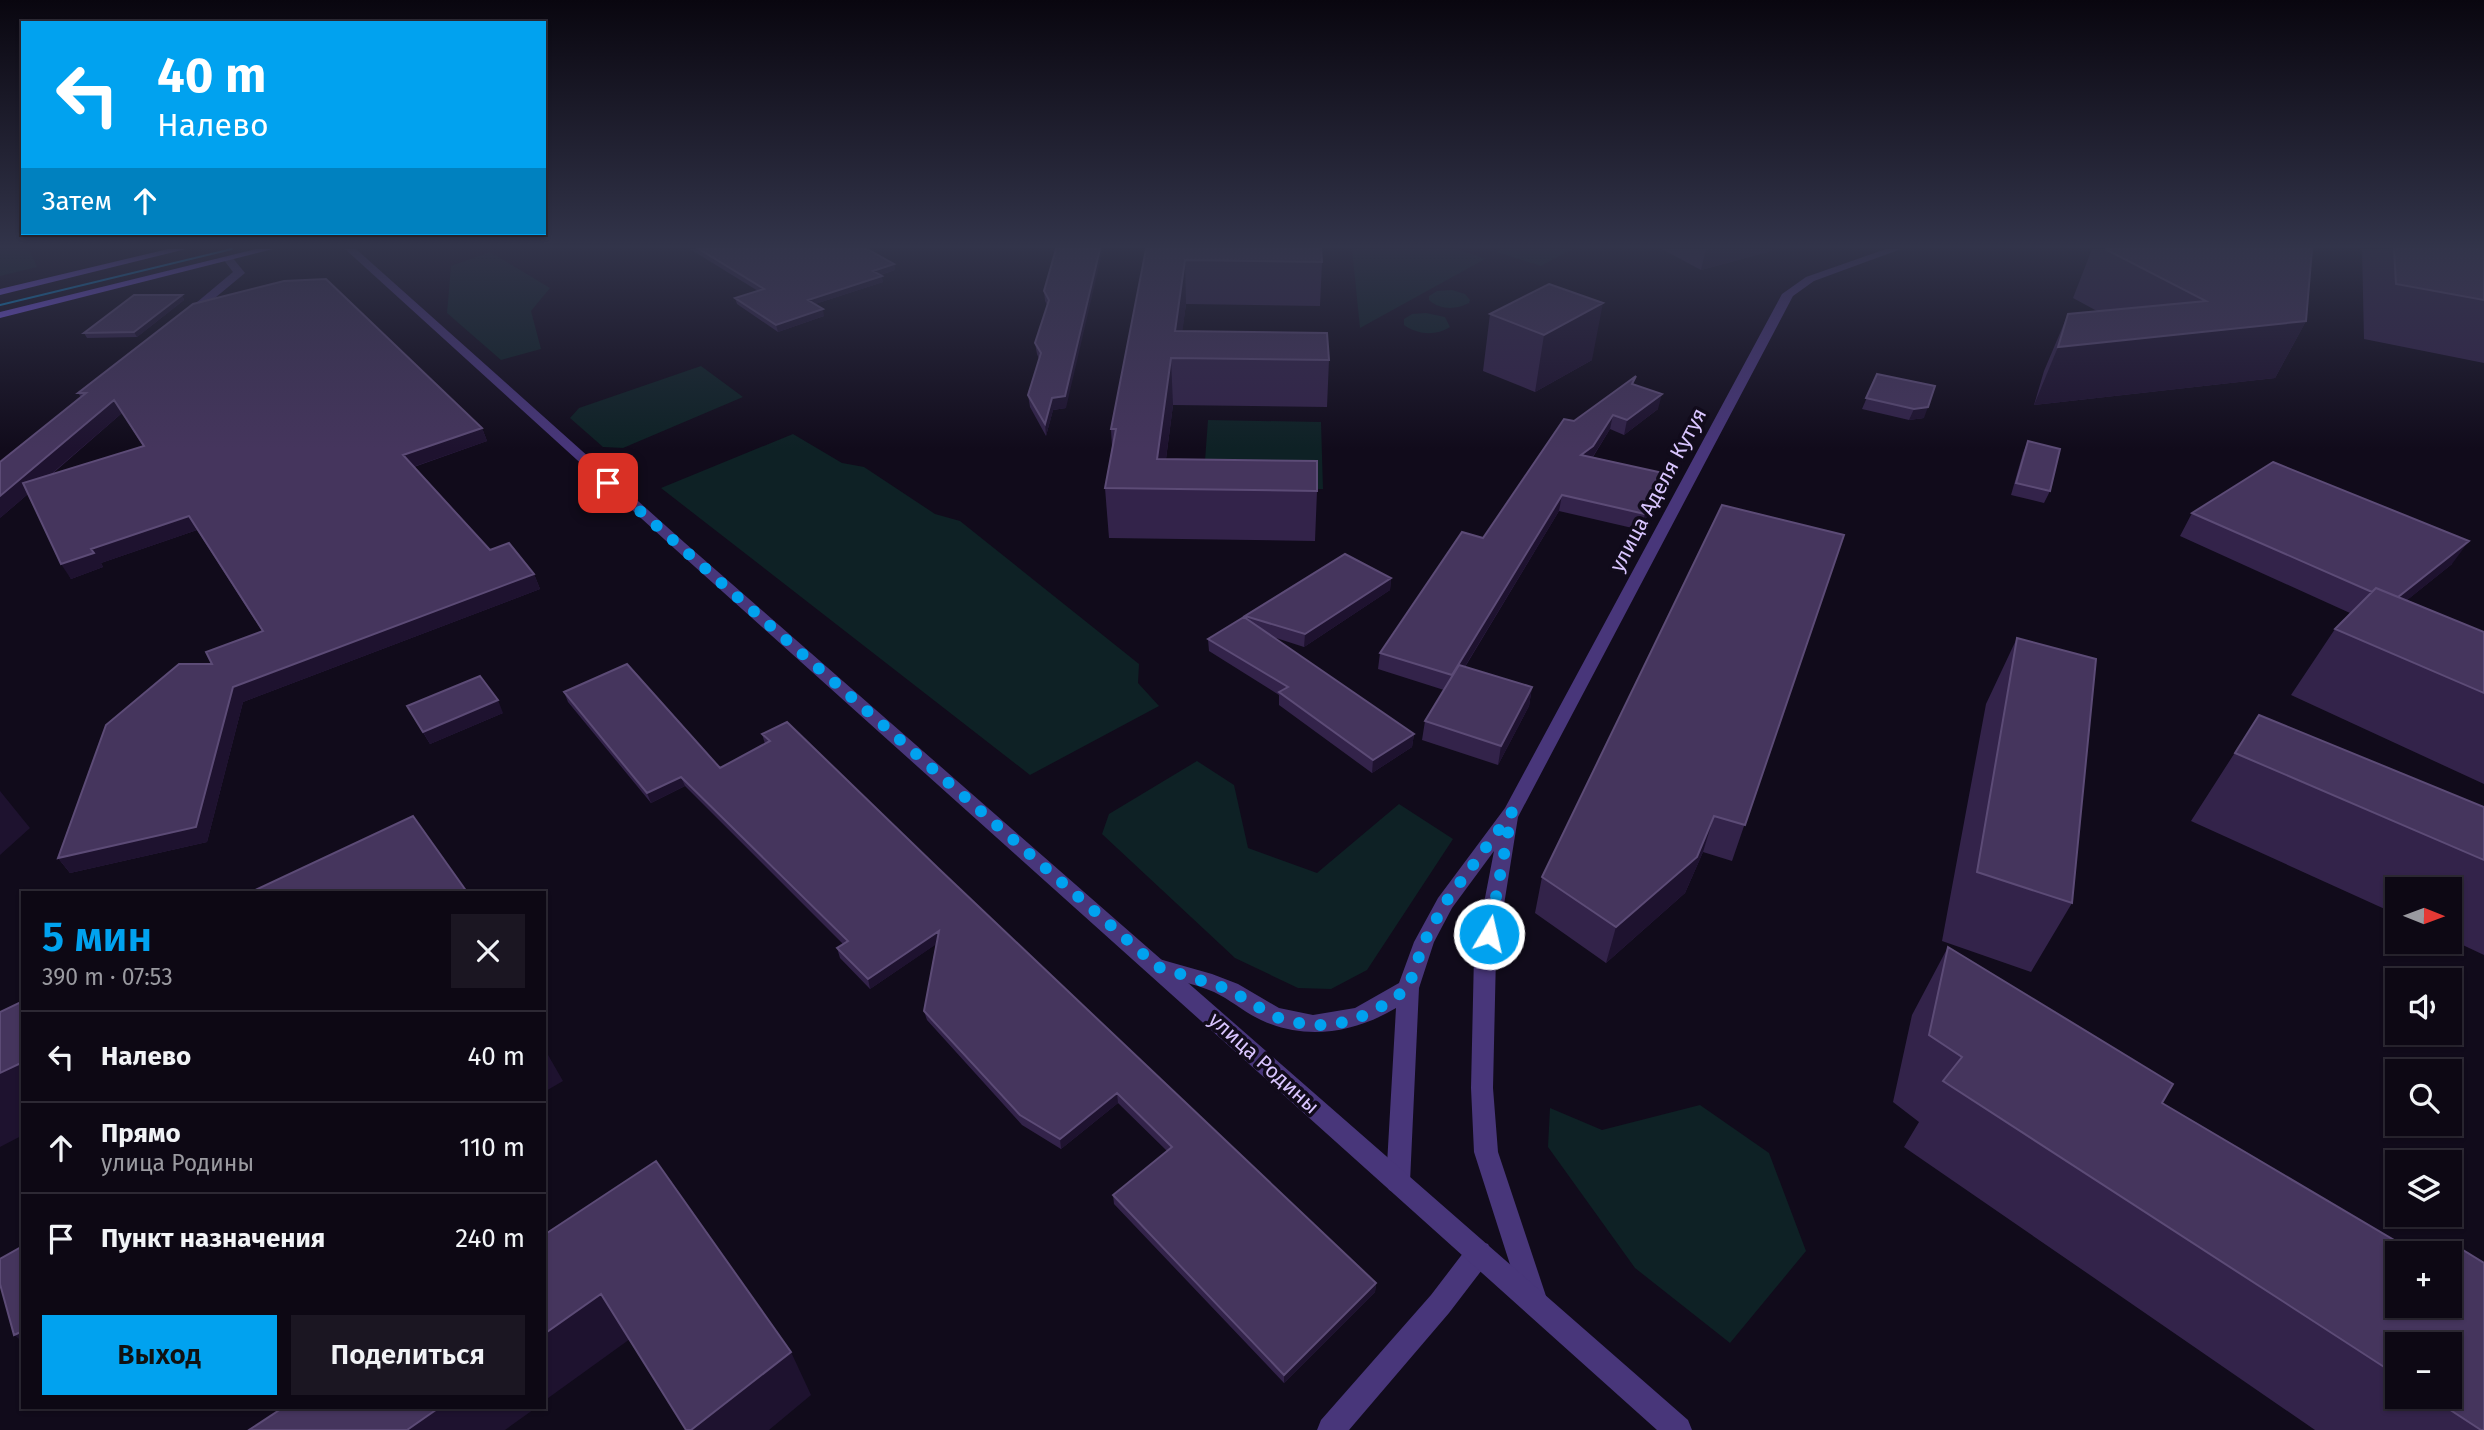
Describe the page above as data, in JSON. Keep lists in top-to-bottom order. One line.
{"streets":{"street":["улица Аделя Кутуя","улица Родины"]},"north":"right","page":{"turn":["40 m","Налево"],"then":"Затем","map_buttons":["+","−"],"heading":["5 мин","390 m · 07:53"],"list":[{"name":"Налево","value":"40 m"},{"name":"Прямо","note":"улица Родины","value":"110 m"},{"name":"Пункт назначения","value":"240 m"}],"buttons":["Выход","Поделиться"]}}
